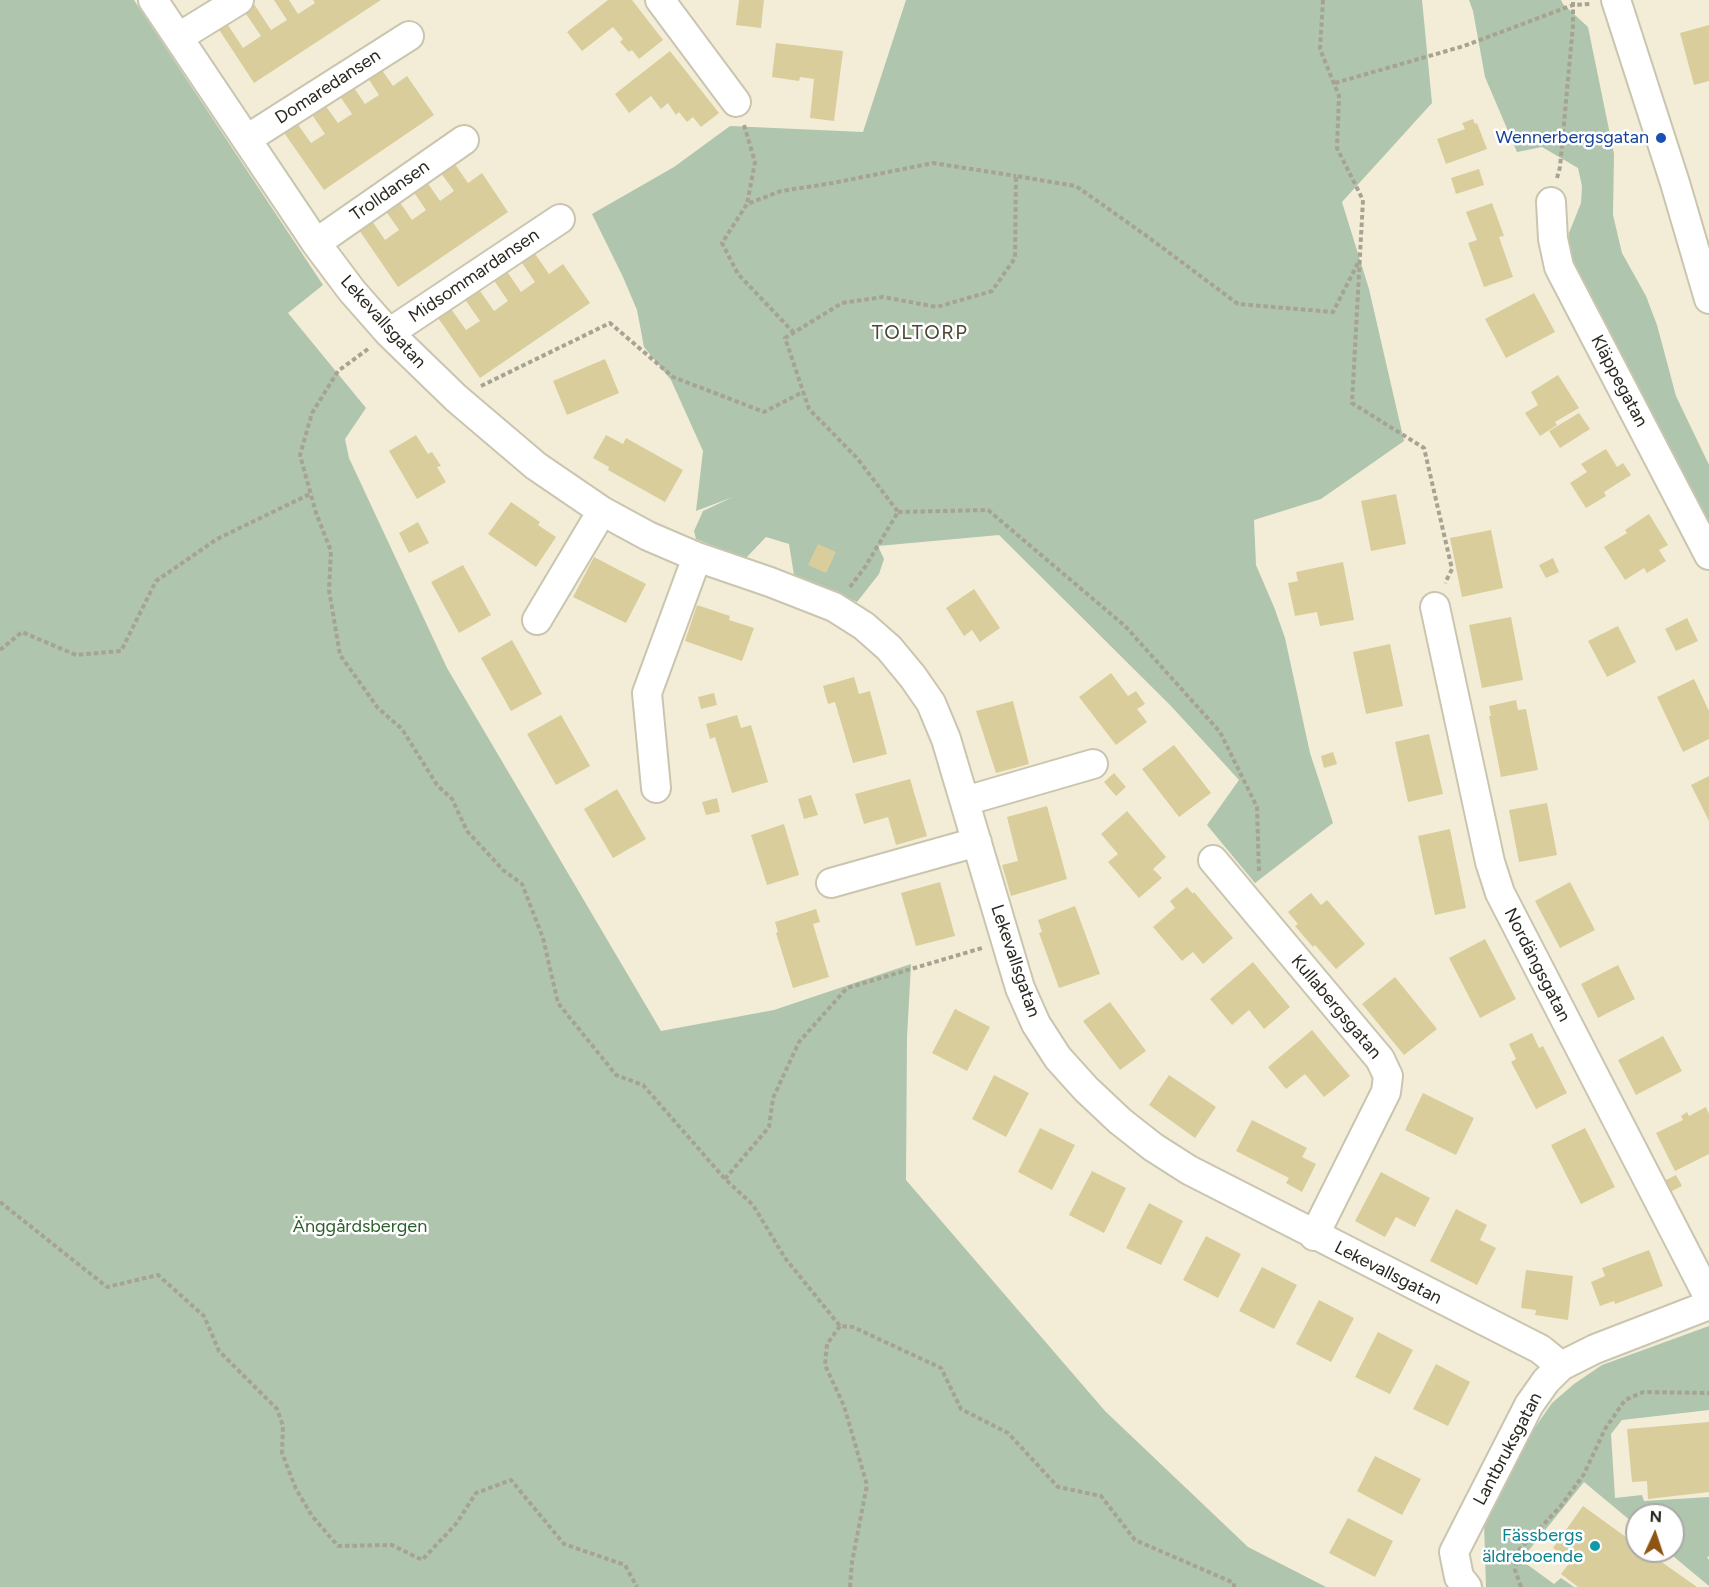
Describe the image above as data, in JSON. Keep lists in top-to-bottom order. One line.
{"streets":{"street":["Domaredansen","Trolldansen","Midsommardansen","Lekevallsgatan","Kläppegatan","Nordängsgatan","Kullabergsgatan","Lantbruksgatan"]},"crossings":[["Domaredansen","Lekevallsgatan"],["Trolldansen","Lekevallsgatan"],["Midsommardansen","Lekevallsgatan"],["Lekevallsgatan","Kullabergsgatan"],["Lekevallsgatan","Lantbruksgatan"]],"districts":["TOLTORP"],"parks":["Änggårdsbergen"],"places":["Wennerbergsgatan","Fässbergs äldreboende"],"north":"top"}
